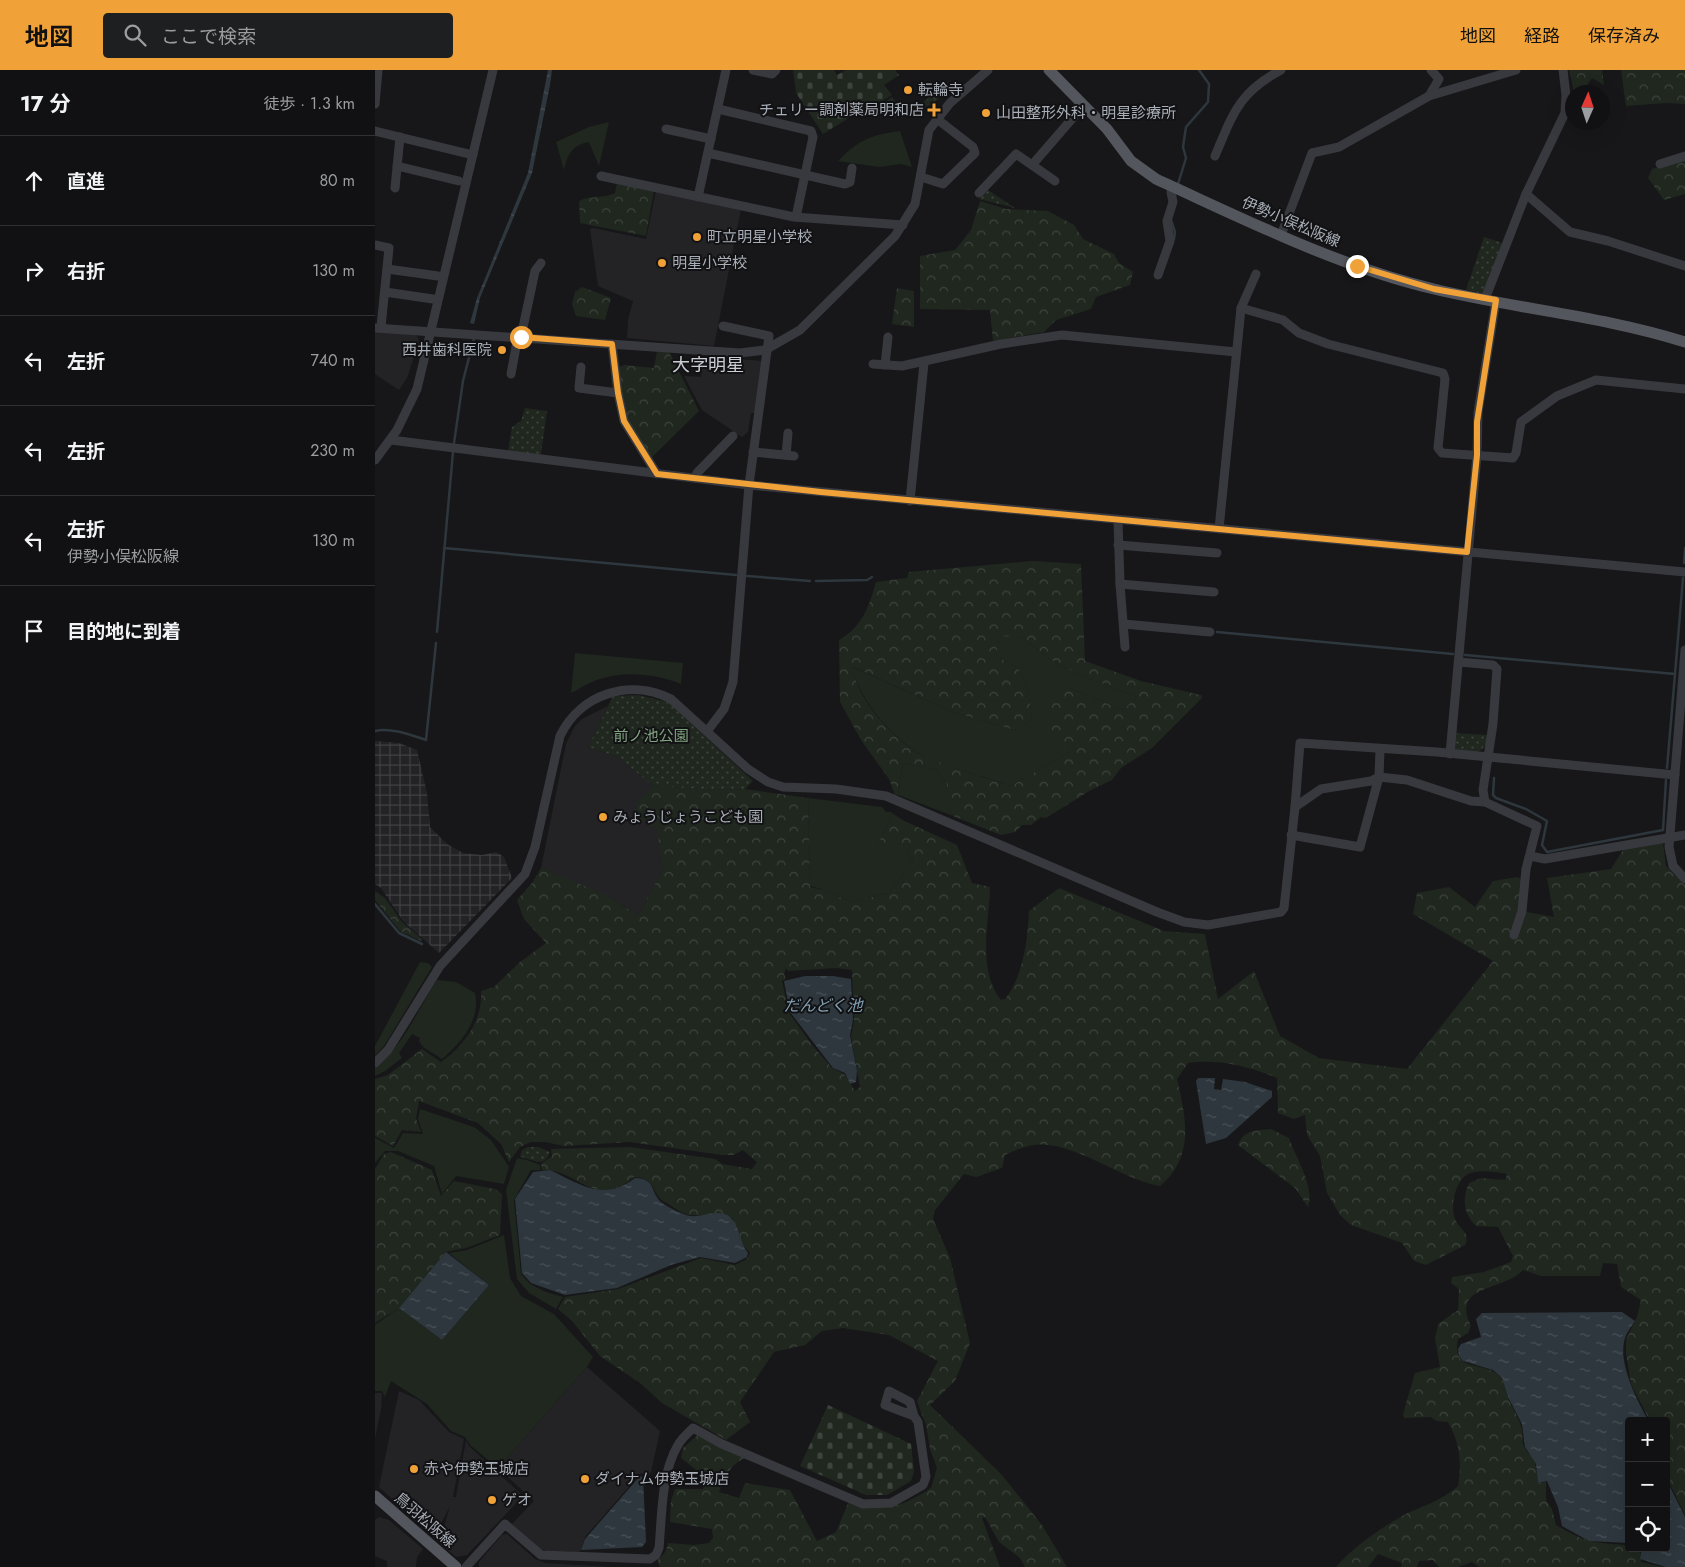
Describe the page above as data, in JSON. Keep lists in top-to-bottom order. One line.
{"streets":{"main road":["伊勢小俣松阪線","鳥羽松阪線"]},"districts":["大字明星"],"water":["だんどく池"],"parks":["前ノ池公園"],"places":{"other":["転輪寺","山田整形外科・明星診療所","町立明星小学校","明星小学校","西井歯科医院","みょうじょうこども園","赤や伊勢玉城店","ダイナム伊勢玉城店","ゲオ"],"health":["チェリー調剤薬局明和店"]},"north":"top","page":{"header":"地図","search":"ここで検索","nav":["地図","経路","保存済み"],"heading":["17 分","徒歩 · 1.3 km"],"list":[["直進","80 m"],["右折","130 m"],["左折","740 m"],["左折","230 m"],["左折","伊勢小俣松阪線","130 m"],"目的地に到着"],"map_buttons":["+","−"]}}
